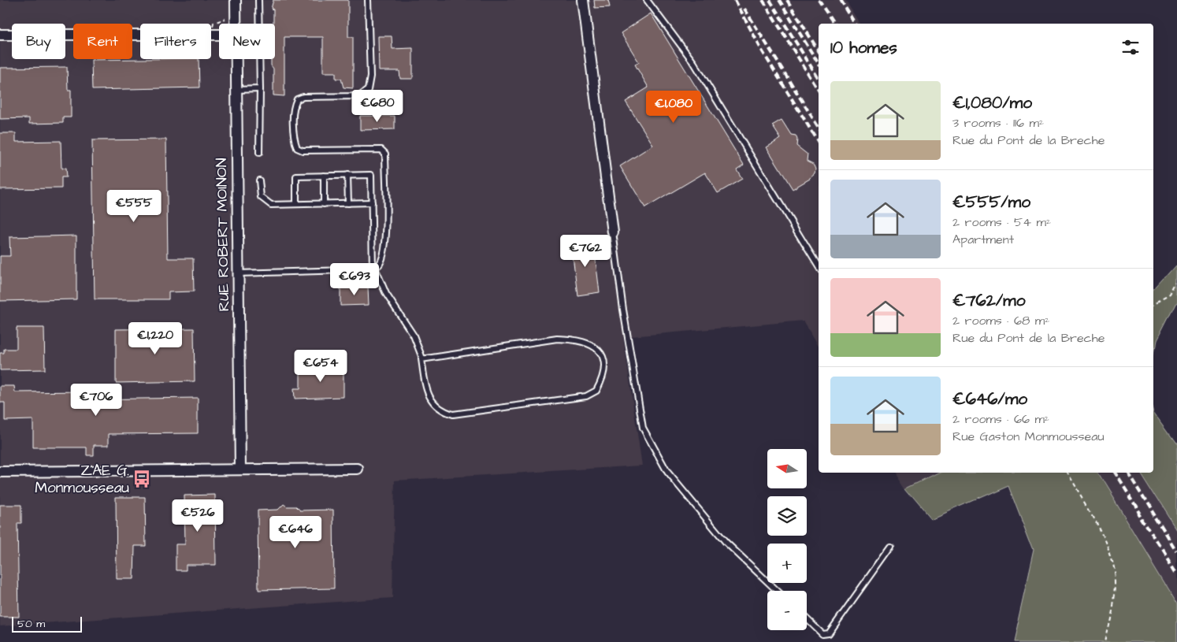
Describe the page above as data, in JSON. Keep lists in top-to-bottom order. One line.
{"streets":{"street":["RUE ROBERT MOINON"]},"places":{"bus stop":["ZAE G. Monmousseau"]},"scale_bar":"50 m","north":"left","page":{"chip":["Buy","Rent","Filters","New"],"heading":"10 homes","list":[{"name":"€1,080/mo","note":"3 rooms · 116 m² · Rue du Pont de la Breche"},{"name":"€555/mo","note":"2 rooms · 54 m² · Apartment"},{"name":"€762/mo","note":"2 rooms · 68 m² · Rue du Pont de la Breche"},{"name":"€646/mo","note":"2 rooms · 66 m² · Rue Gaston Monmousseau"}],"price":["€680","€1,080","€555","€762","€693","€1,220","€654","€706","€526","€646"],"map_buttons":["+","−"],"scale":"50 m"}}
